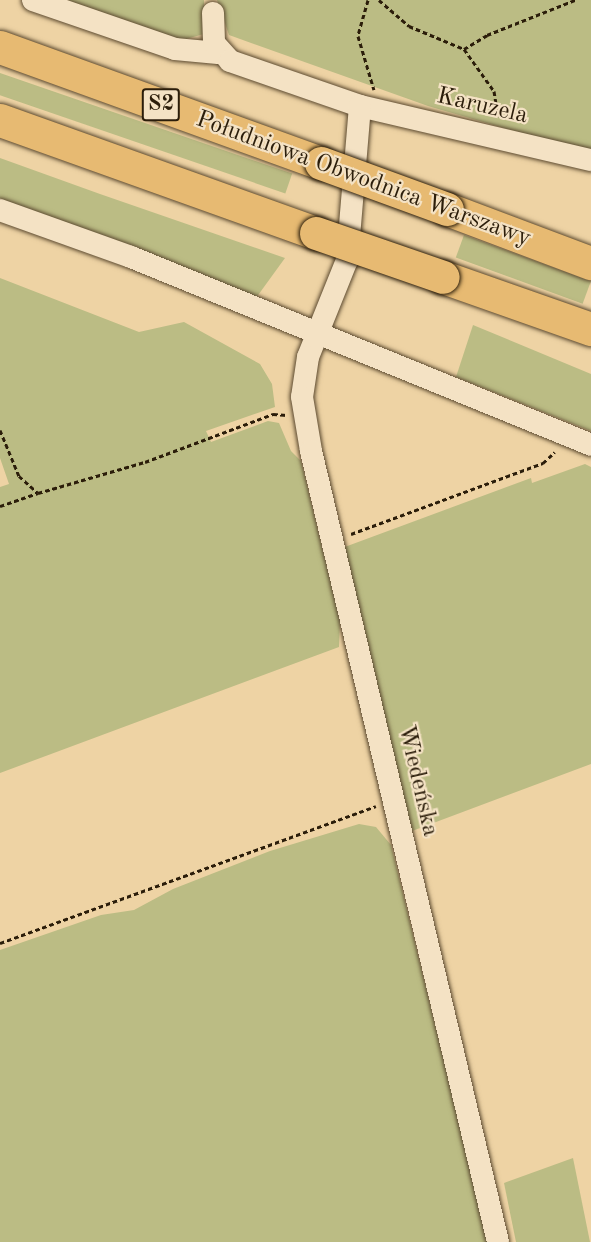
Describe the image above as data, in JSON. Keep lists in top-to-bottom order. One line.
{"streets":{"highway":["S2","Południowa Obwodnica Warszawy"],"street":["Karuzela","Wiedeńska"]},"crossings":[["Karuzela","Wiedeńska"]]}
